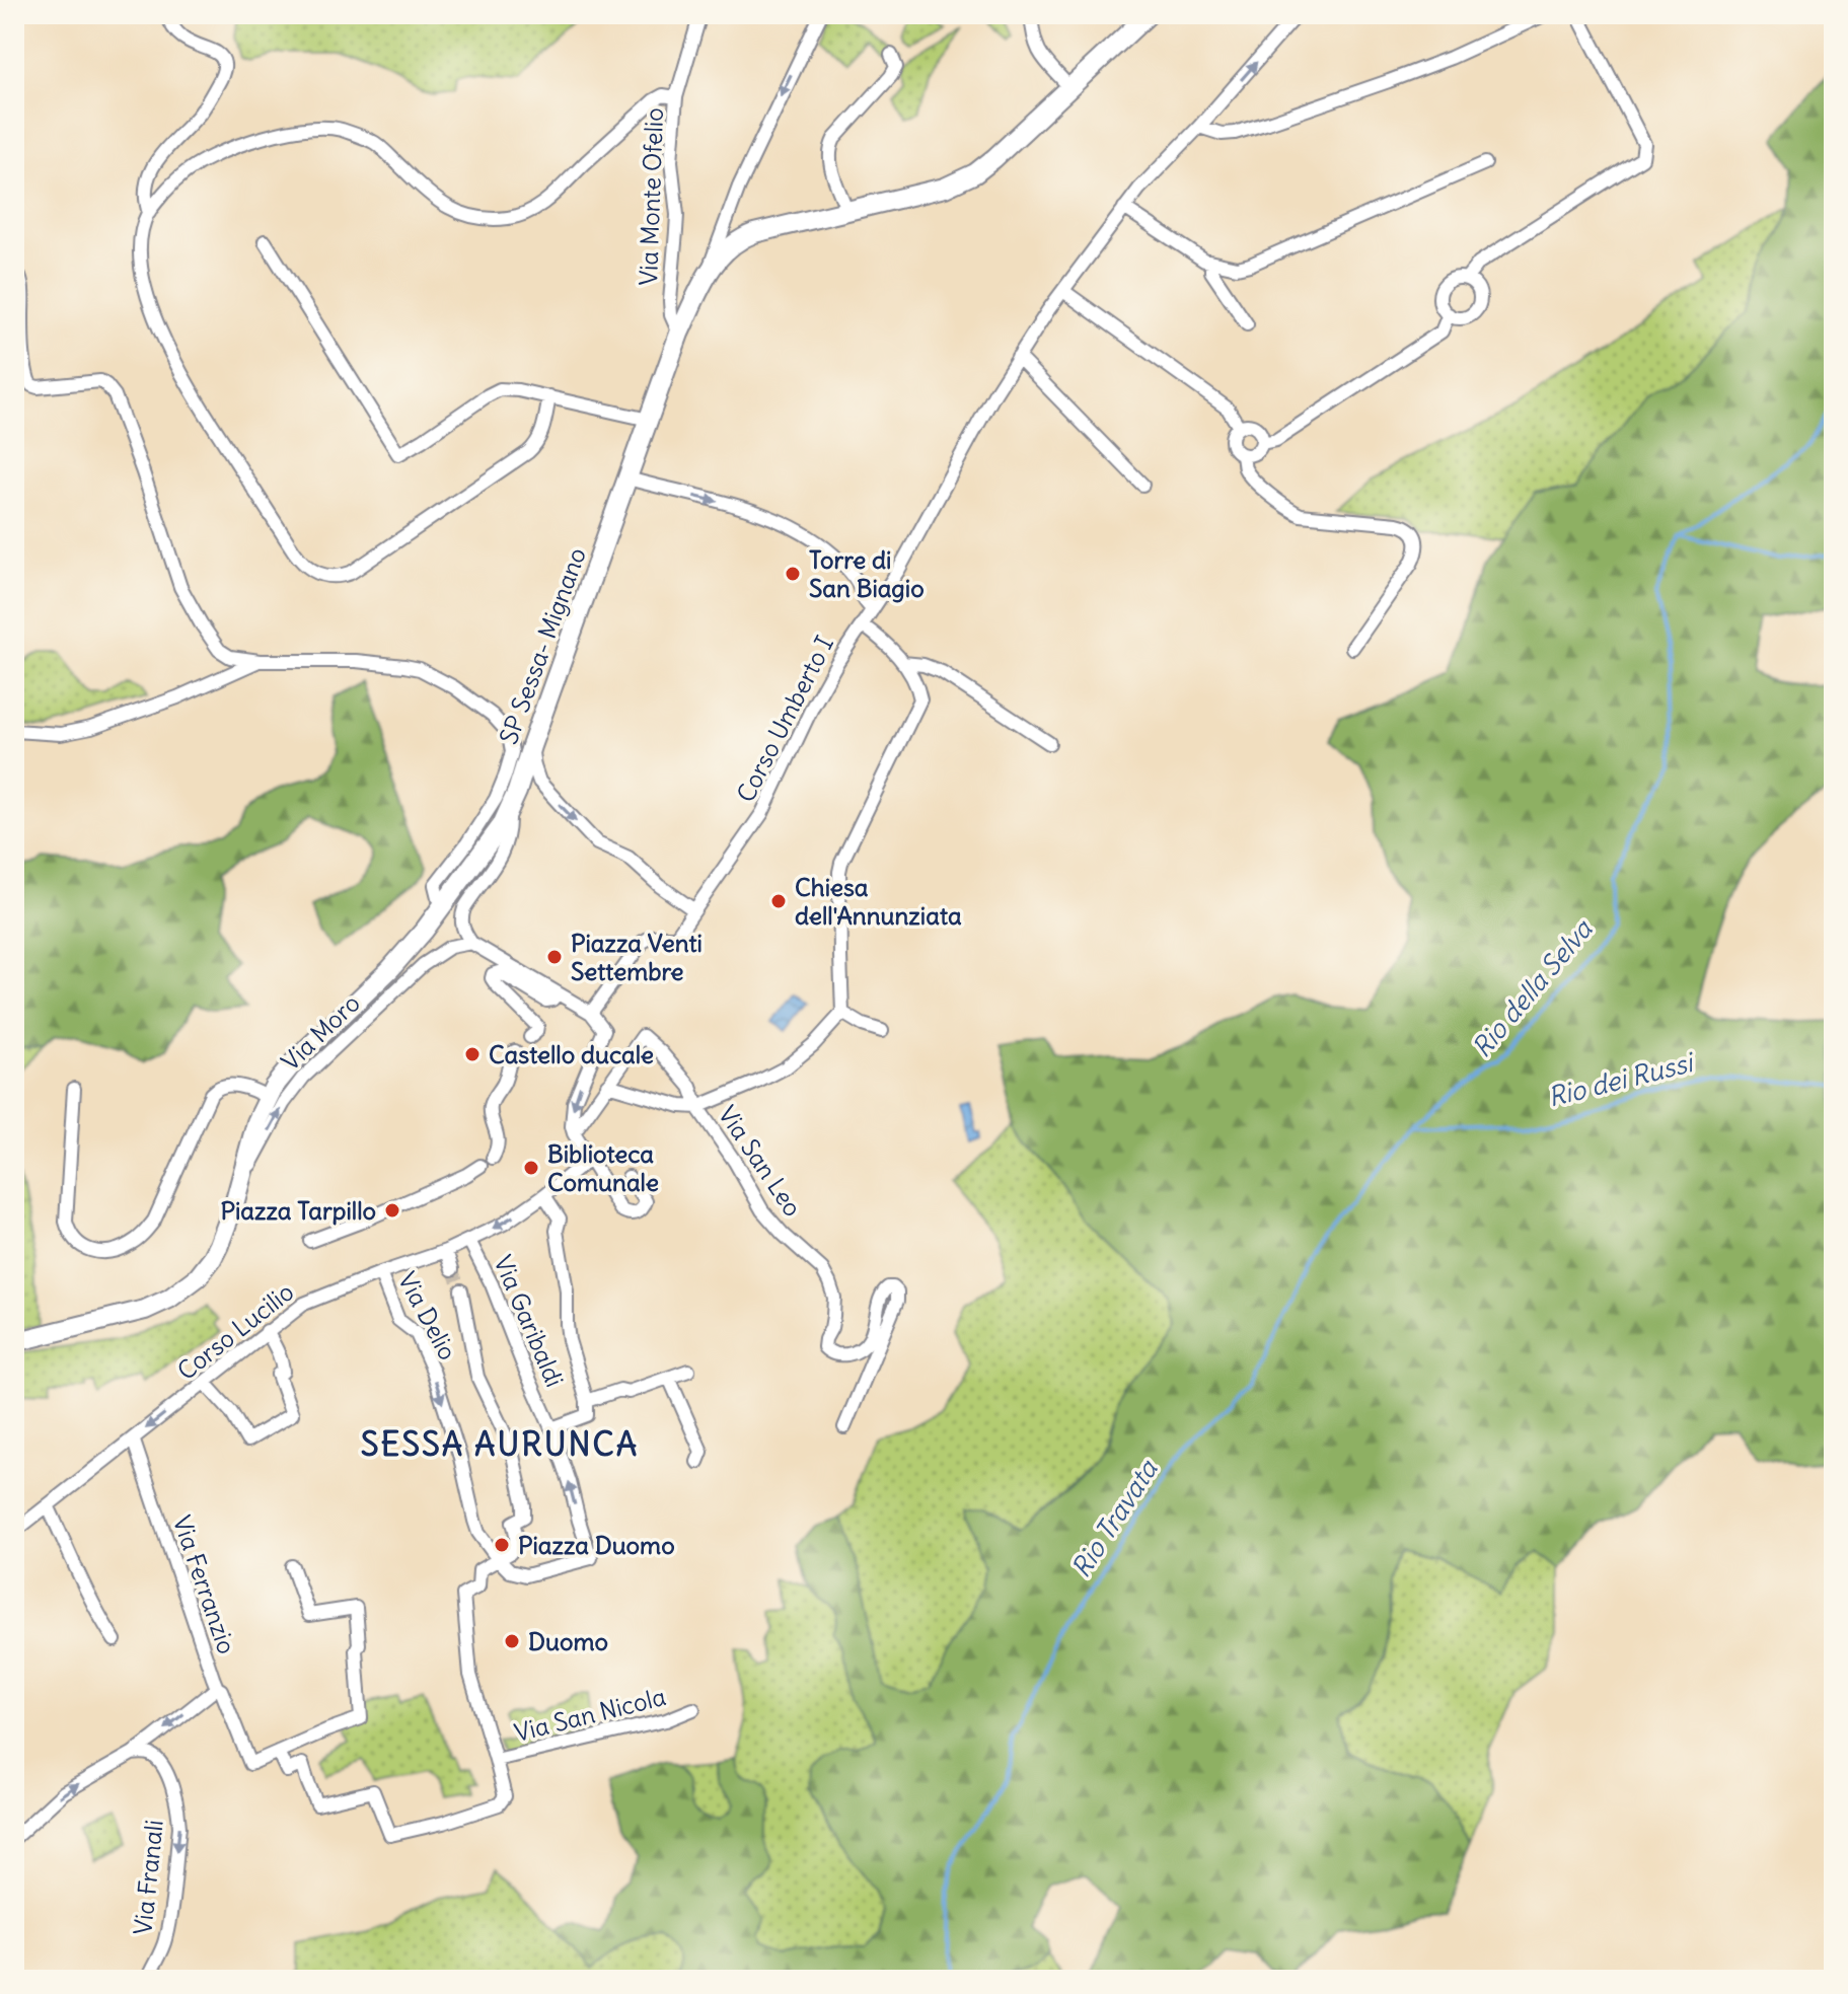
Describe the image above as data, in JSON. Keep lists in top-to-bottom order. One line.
{"streets":{"street":["Via Monte Ofelio","SP Sessa- Mignano","Corso Umberto I","Via Moro","Via San Leo","Via Delio","Via Garibaldi","Corso Lucilio","Via Ferranzio","Via San Nicola","Via Franali"]},"crossings":[["Via Monte Ofelio","SP Sessa- Mignano"],["SP Sessa- Mignano","Via Moro"],["Via Delio","Via Garibaldi"],["Via Delio","Corso Lucilio"],["Via Garibaldi","Corso Lucilio"],["Corso Lucilio","Via Ferranzio"],["Via Ferranzio","Via Franali"]],"one_way":["Via Moro","Via Delio","Via Franali"],"districts":["SESSA AURUNCA"],"water":["Rio della Selva","Rio dei Russi","Rio Travata"],"places":["Torre di San Biagio","Chiesa dell'Annunziata","Piazza Venti Settembre","Castello ducale","Biblioteca Comunale","Piazza Tarpillo","Piazza Duomo","Duomo"]}
